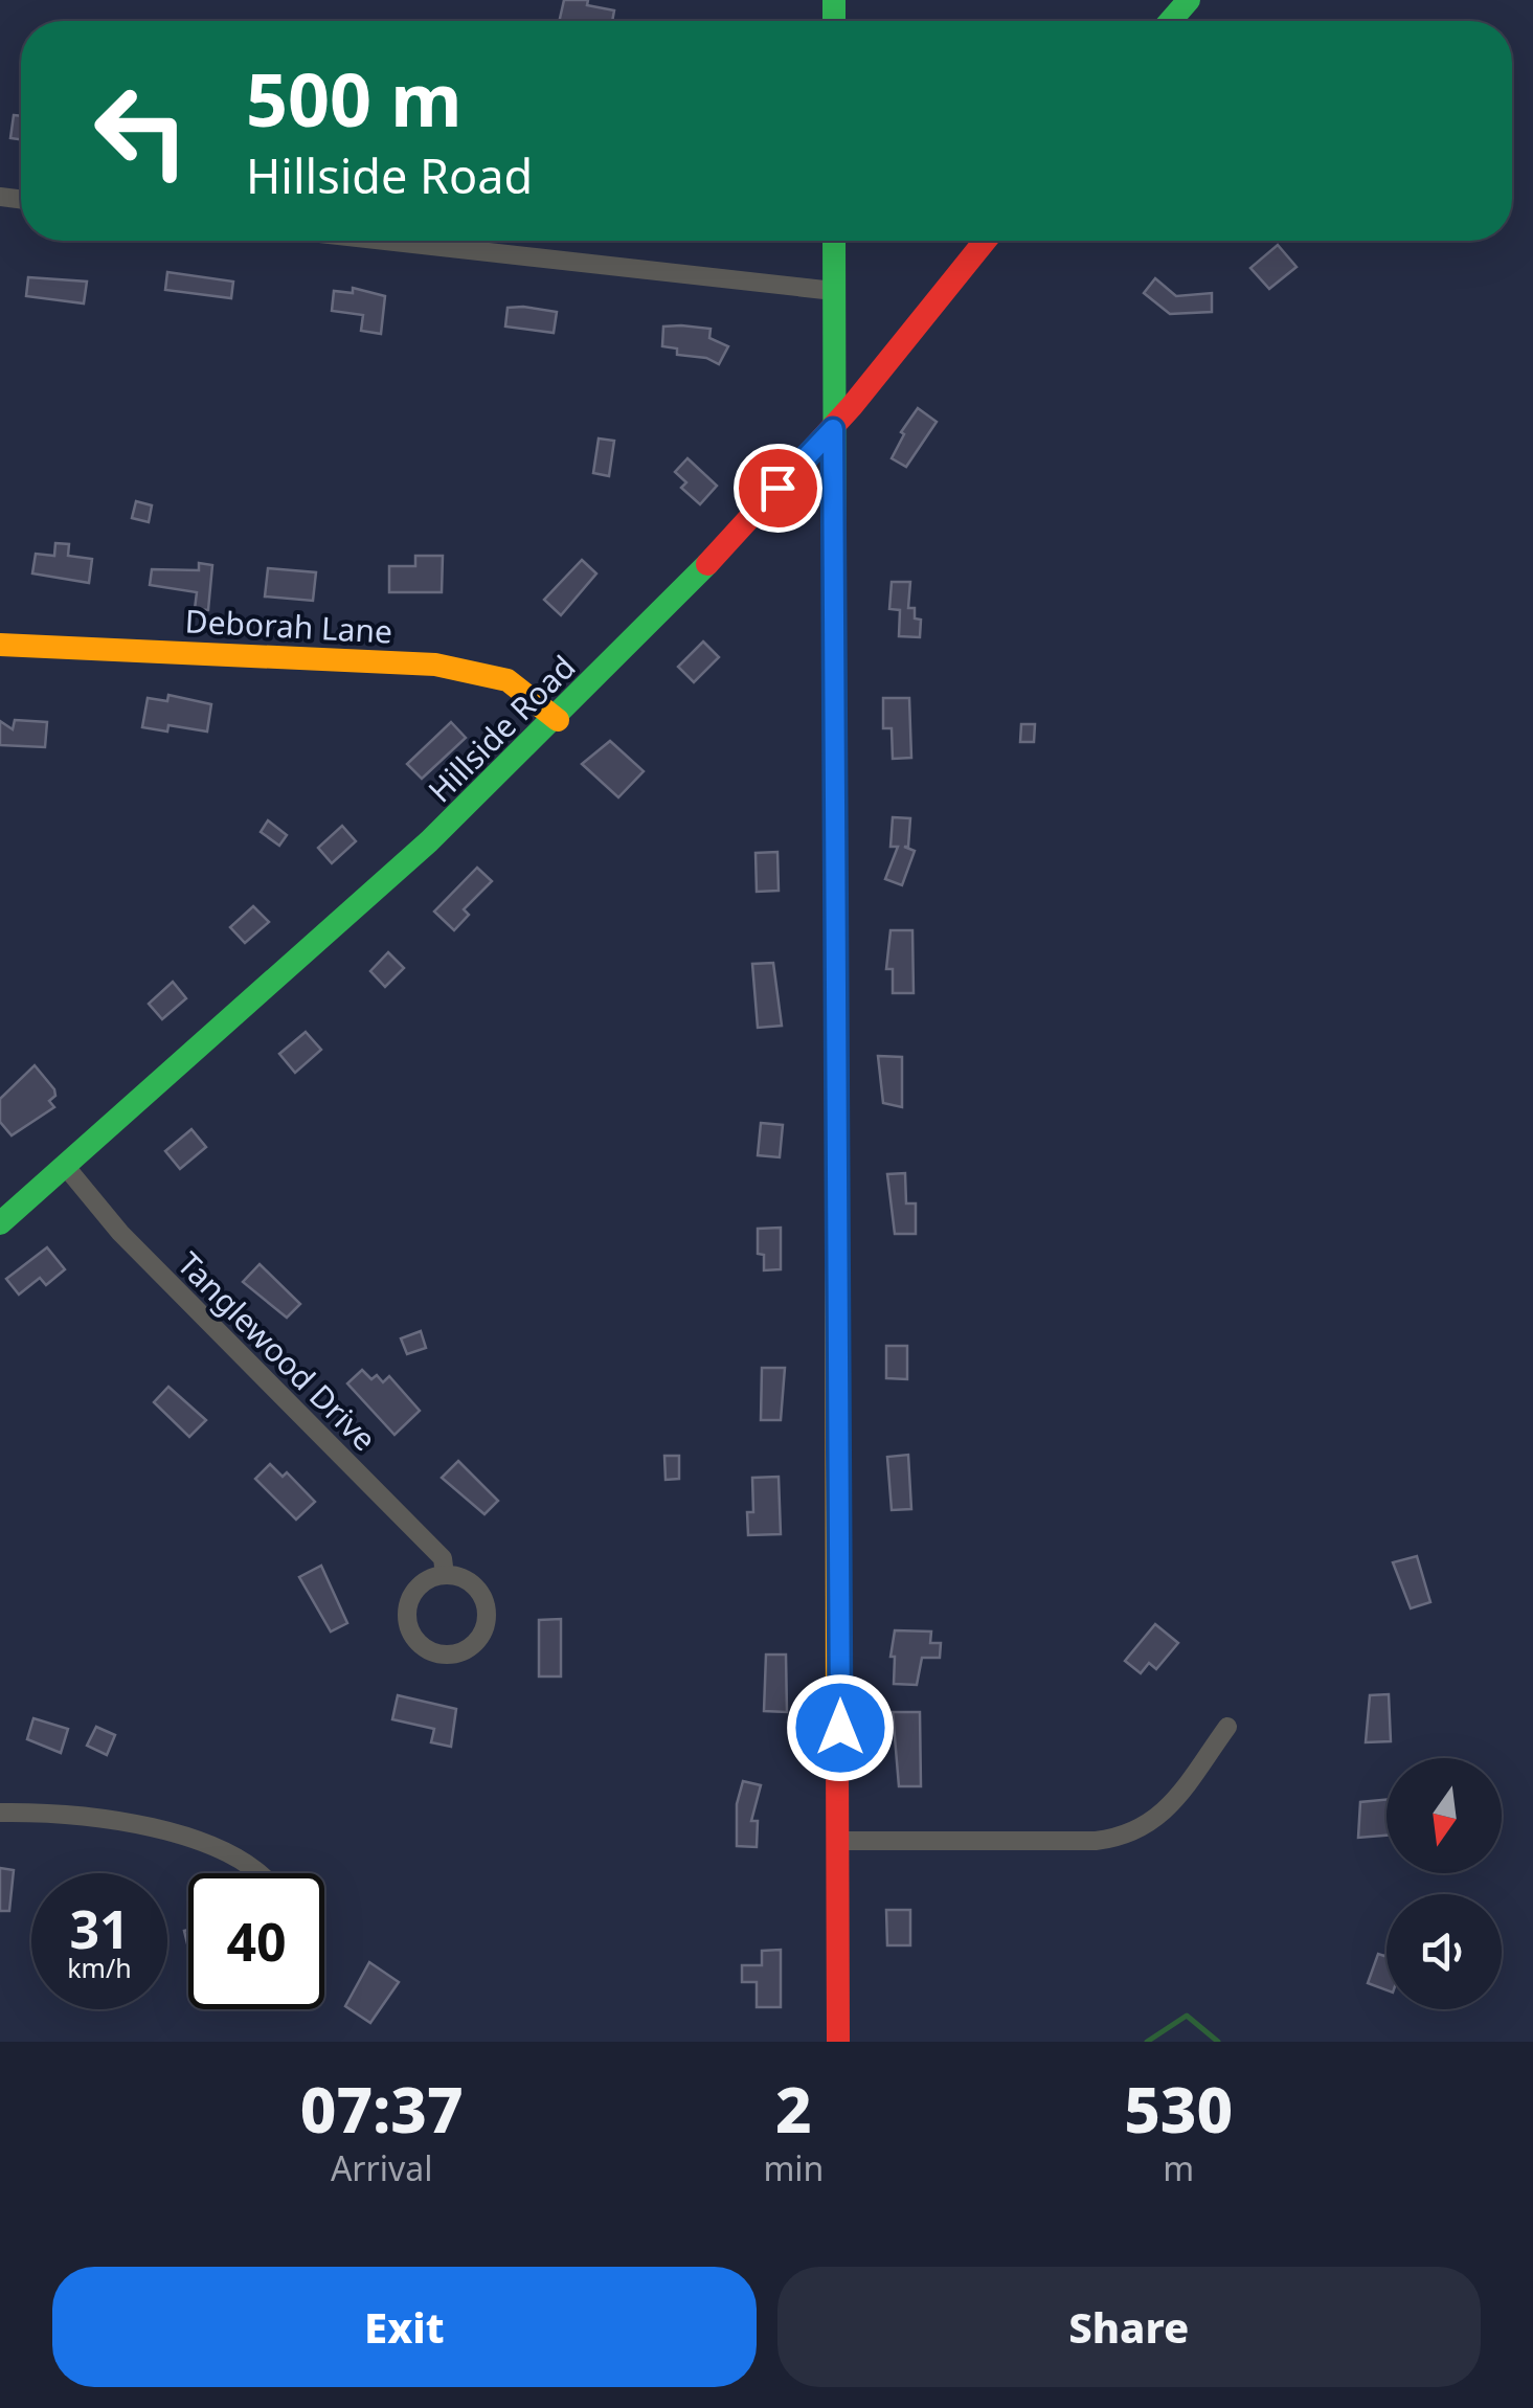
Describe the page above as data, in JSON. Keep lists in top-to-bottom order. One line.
{"streets":{"street":["Deborah Lane","Hillside Road","Tanglewood Drive"]},"crossings":[["Deborah Lane","Hillside Road"],["Hillside Road","Tanglewood Drive"]],"north":"bottom","page":{"turn":["500 m","Hillside Road"],"speed":"31 km/h","limit":"40","eta":["07:37","Arrival","2","min","530","m"],"buttons":["Exit","Share"]}}
